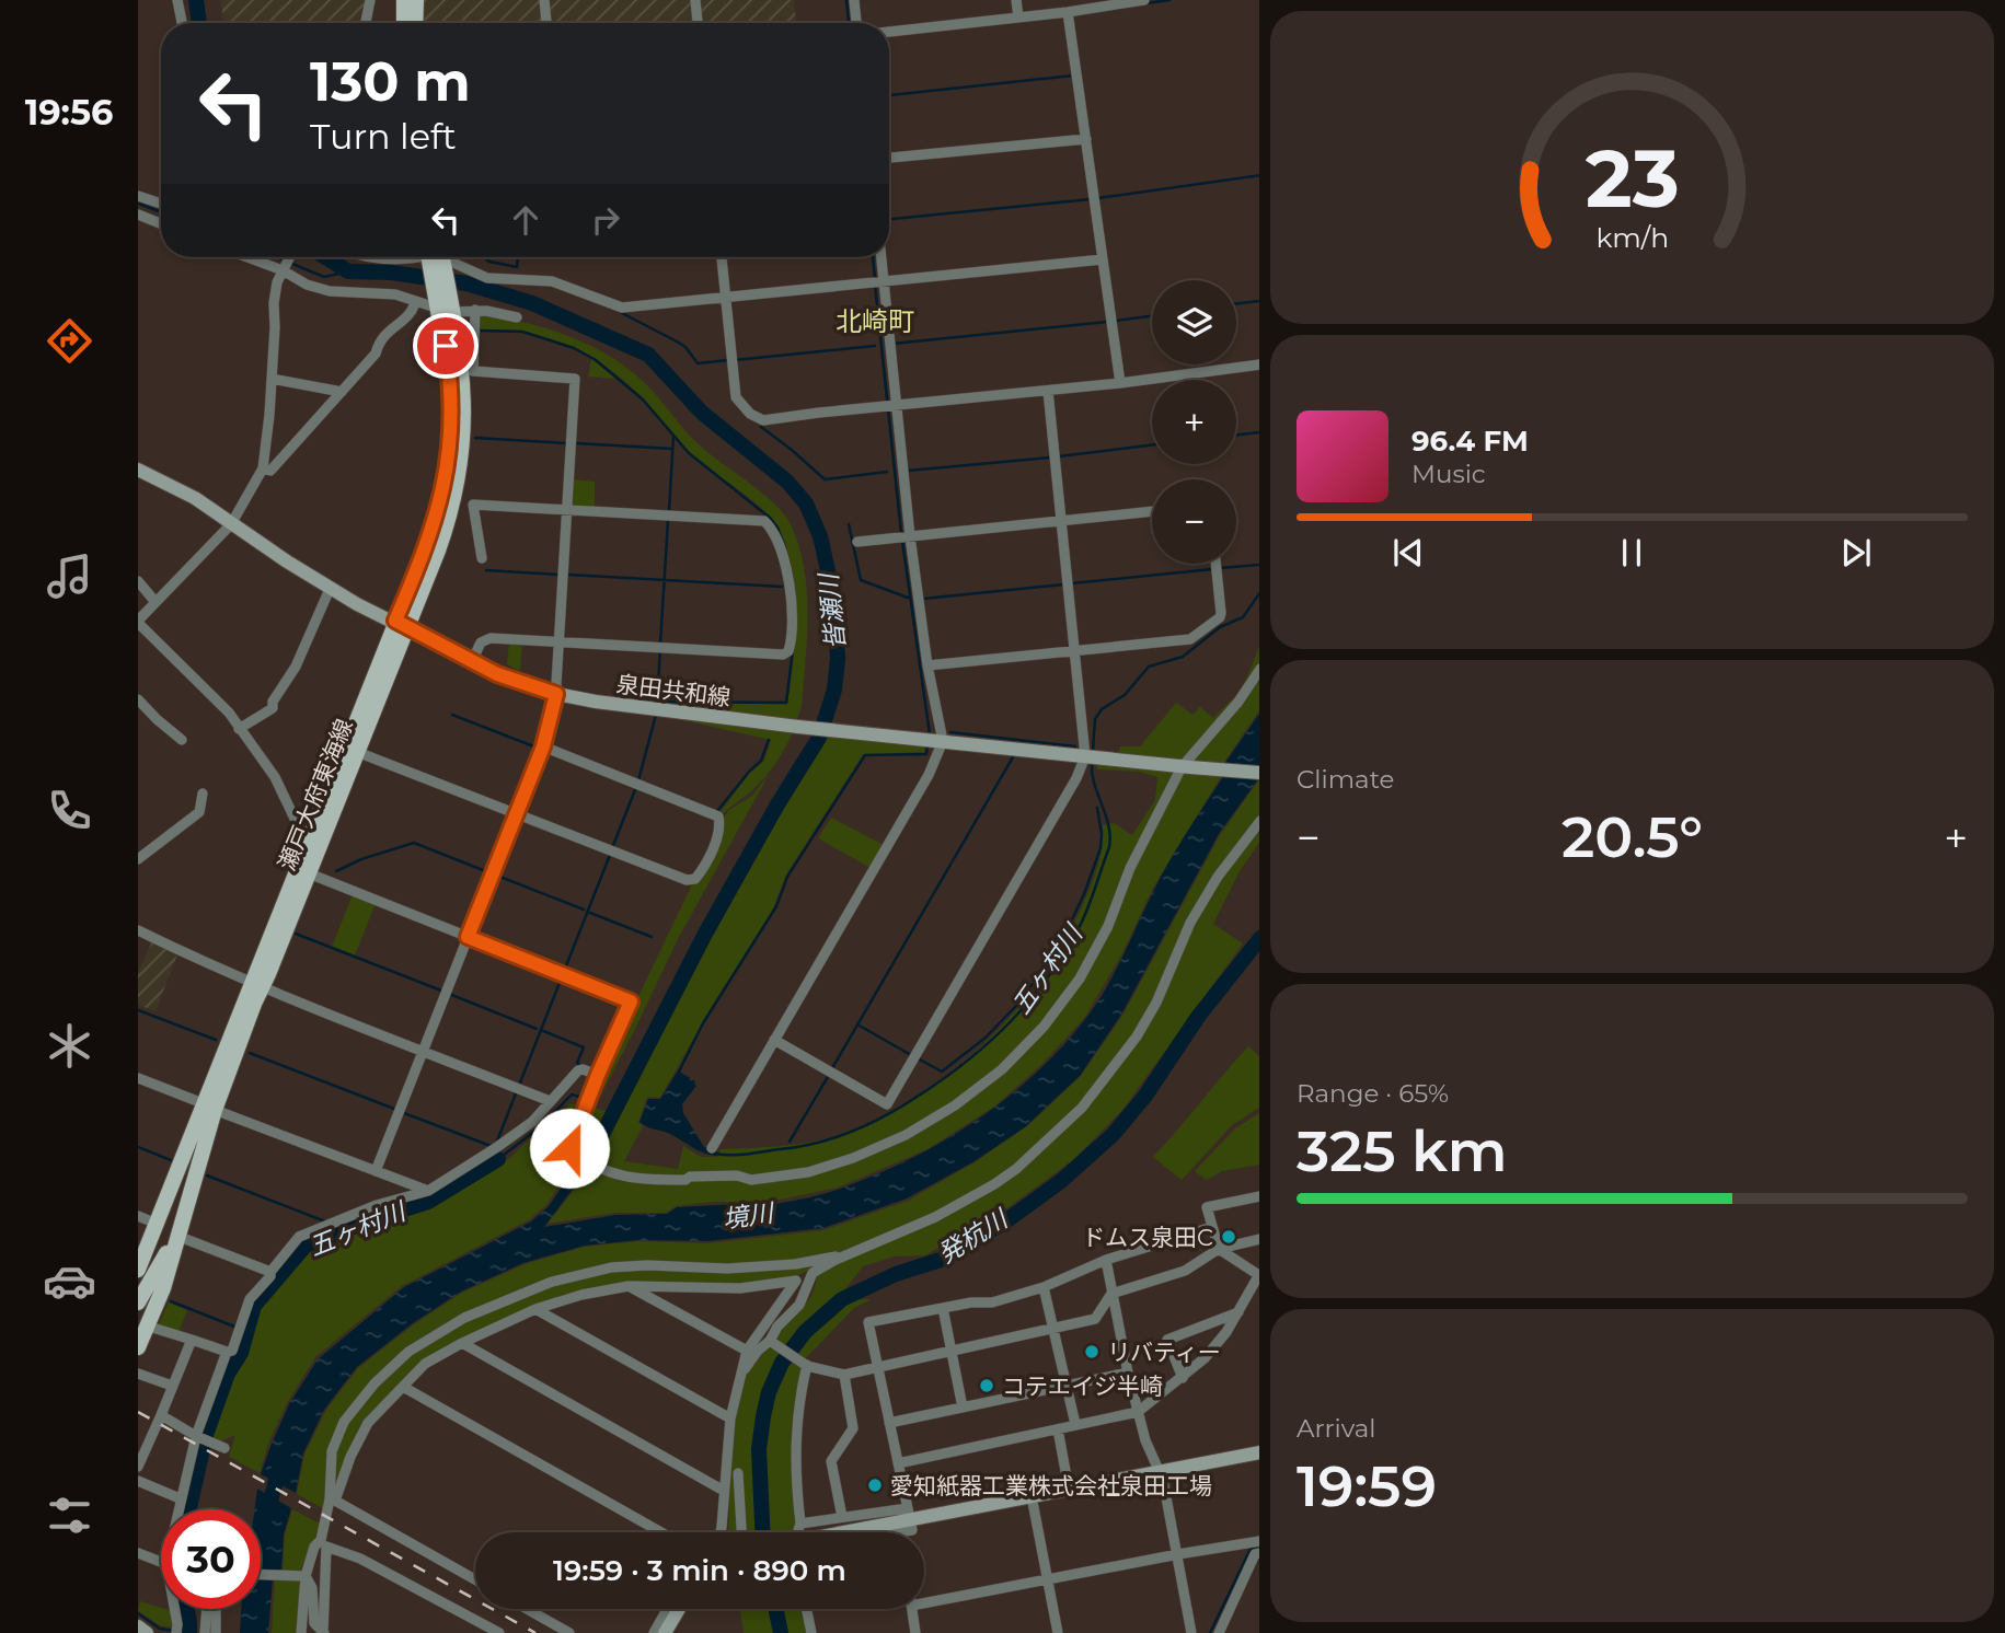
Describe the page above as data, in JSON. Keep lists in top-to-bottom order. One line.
{"streets":{"main road":["泉田共和線","瀬戸大府東海線"]},"crossings":[["泉田共和線","瀬戸大府東海線"]],"districts":["北崎町"],"water":["皆瀬川","五ヶ村川","境川","発杭川"],"places":["ドムス泉田C","リバティー","コテエイジ半崎","愛知紙器工業株式会社泉田工場"],"page":{"tabs":"19:56","turn":["130 m","Turn left"],"map_buttons":["+","−"],"song":["96.4 FM","Music"],"tile":["Climate",["Range · 65%","325 km"],["Arrival","19:59"]],"heat":["−","20.5°","+"],"limit":"30","trip":"19:59 · 3 min · 890 m","gauge":["23","km/h"]}}
